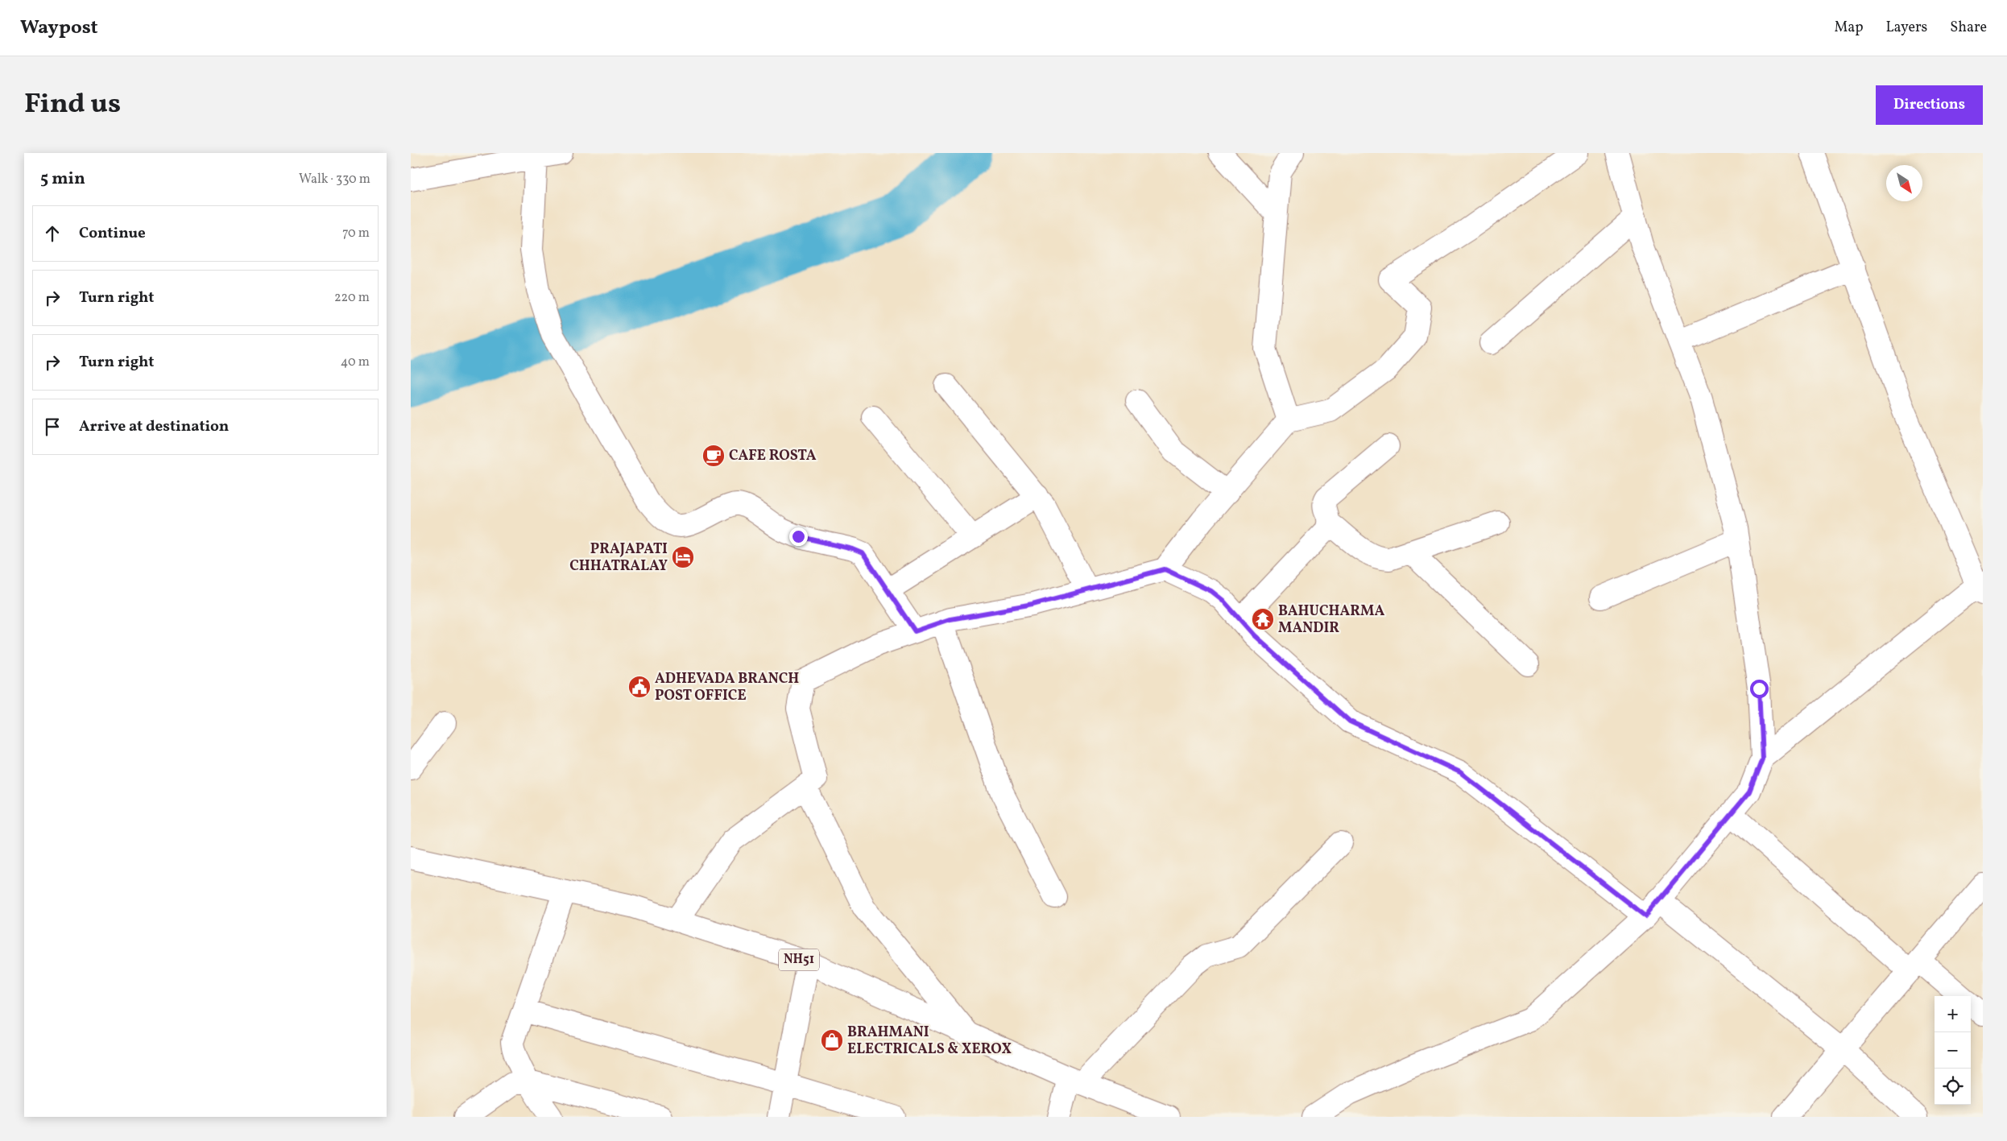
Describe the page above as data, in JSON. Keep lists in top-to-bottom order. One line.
{"streets":{"main road":["NH51"]},"places":{"cafe":["CAFE ROSTA"],"hotel":["PRAJAPATI CHHATRALAY"],"temple":["BAHUCHARMA MANDIR"],"public building":["ADHEVADA BRANCH POST OFFICE"],"shop":["BRAHMANI ELECTRICALS & XEROX"]},"north":"bottom right","page":{"header":"Waypost","nav":["Map","Layers","Share"],"title":"Find us","buttons":"Directions","heading":["5 min","Walk · 330 m"],"list":[["Continue","70 m"],["Turn right","220 m"],["Turn right","40 m"],"Arrive at destination"],"map_buttons":["+","−"]}}
